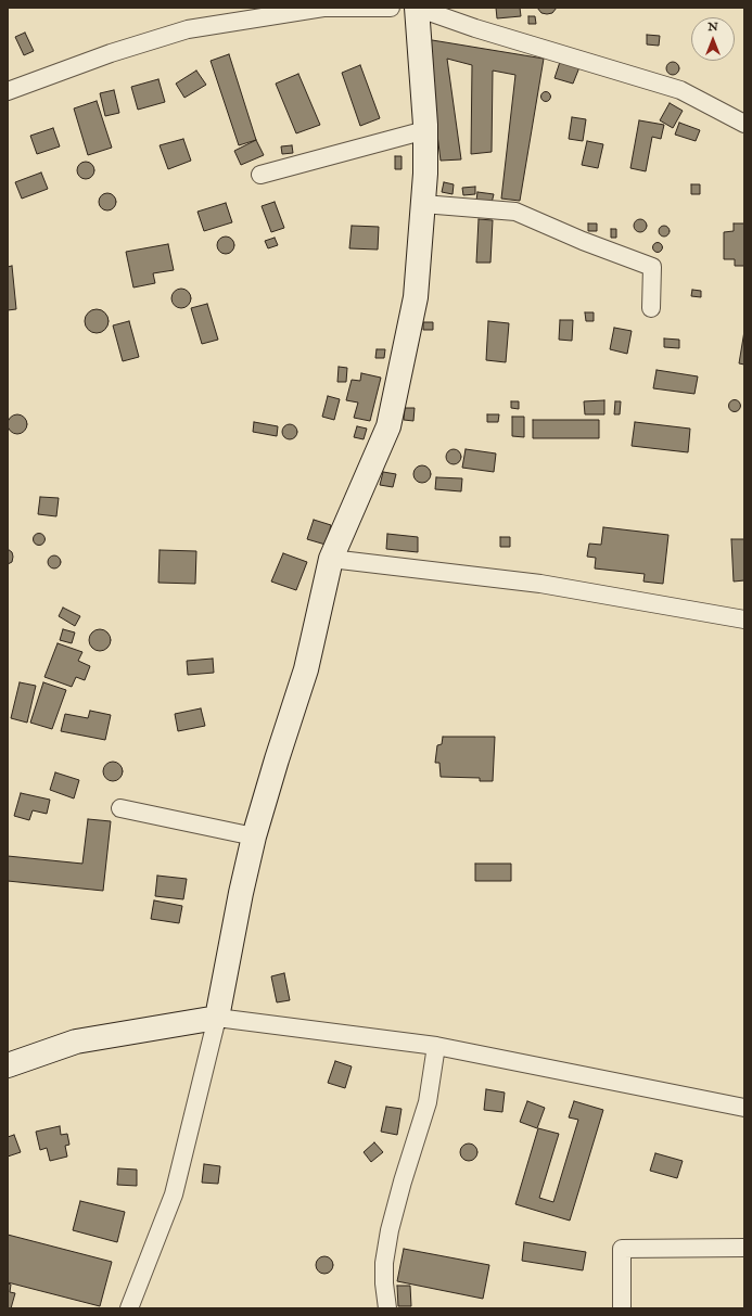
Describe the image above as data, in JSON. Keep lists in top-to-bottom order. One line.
{"north":"top"}
